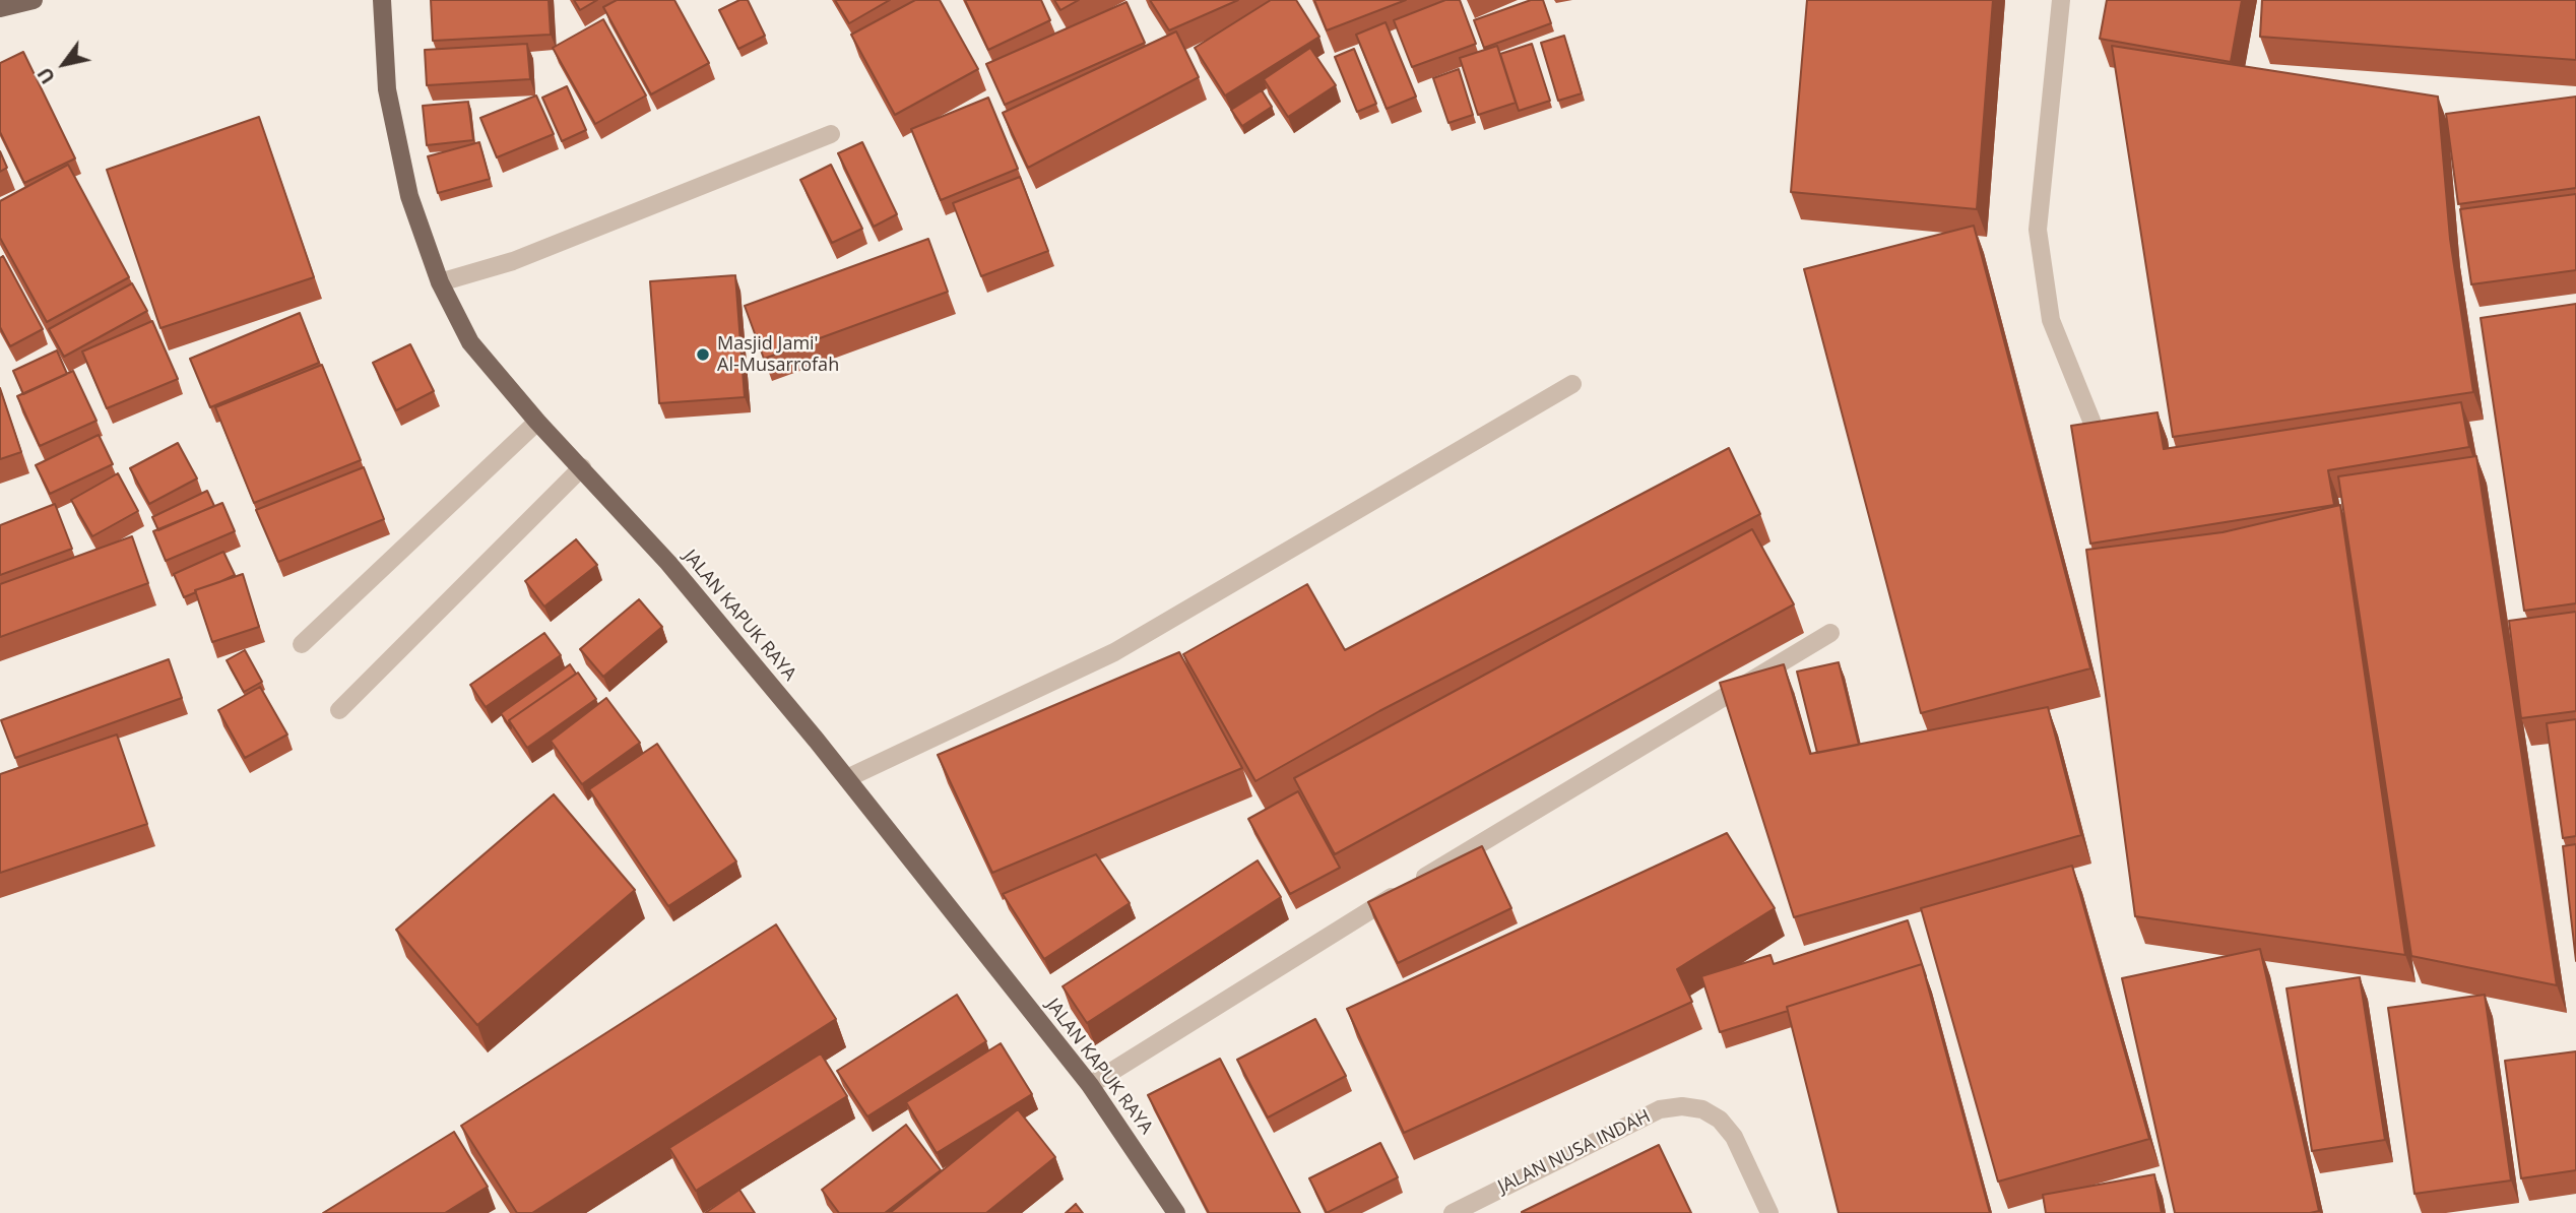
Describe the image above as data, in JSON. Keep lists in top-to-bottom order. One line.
{"streets":{"main road":["JALAN KAPUK RAYA"],"street":["JALAN NUSA INDAH"]},"places":["Masjid Jami' Al-Musarrofah"],"north":"bottom left"}
